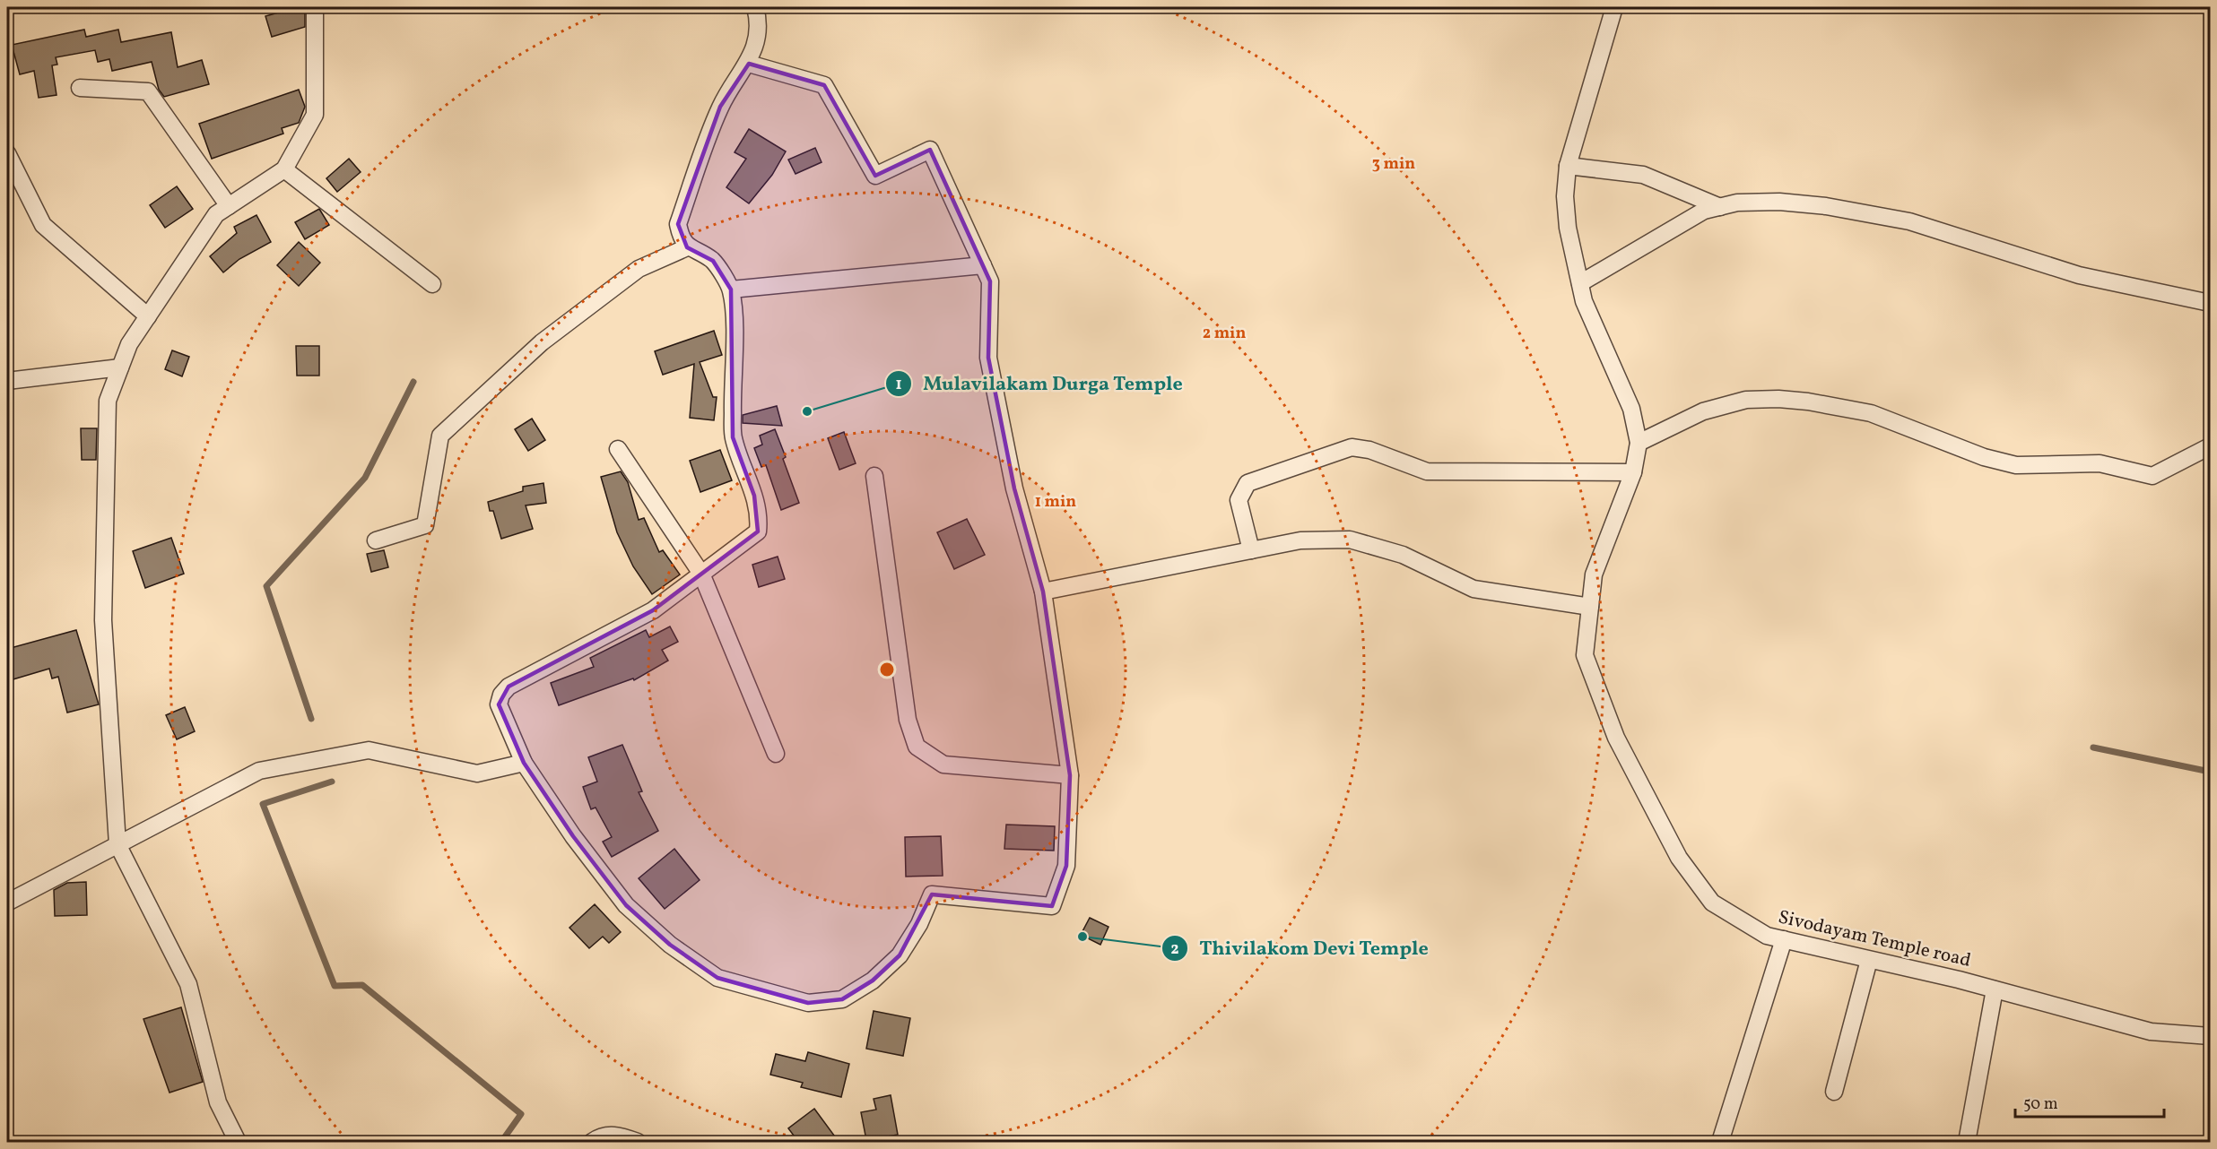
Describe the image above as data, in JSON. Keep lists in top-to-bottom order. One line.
{"streets":{"street":["Sivodayam Temple road"]},"places":["Mulavilakam Durga Temple","Thivilakom Devi Temple"],"scale_bar":"50 m","rings":["3 min","2 min","1 min"]}
